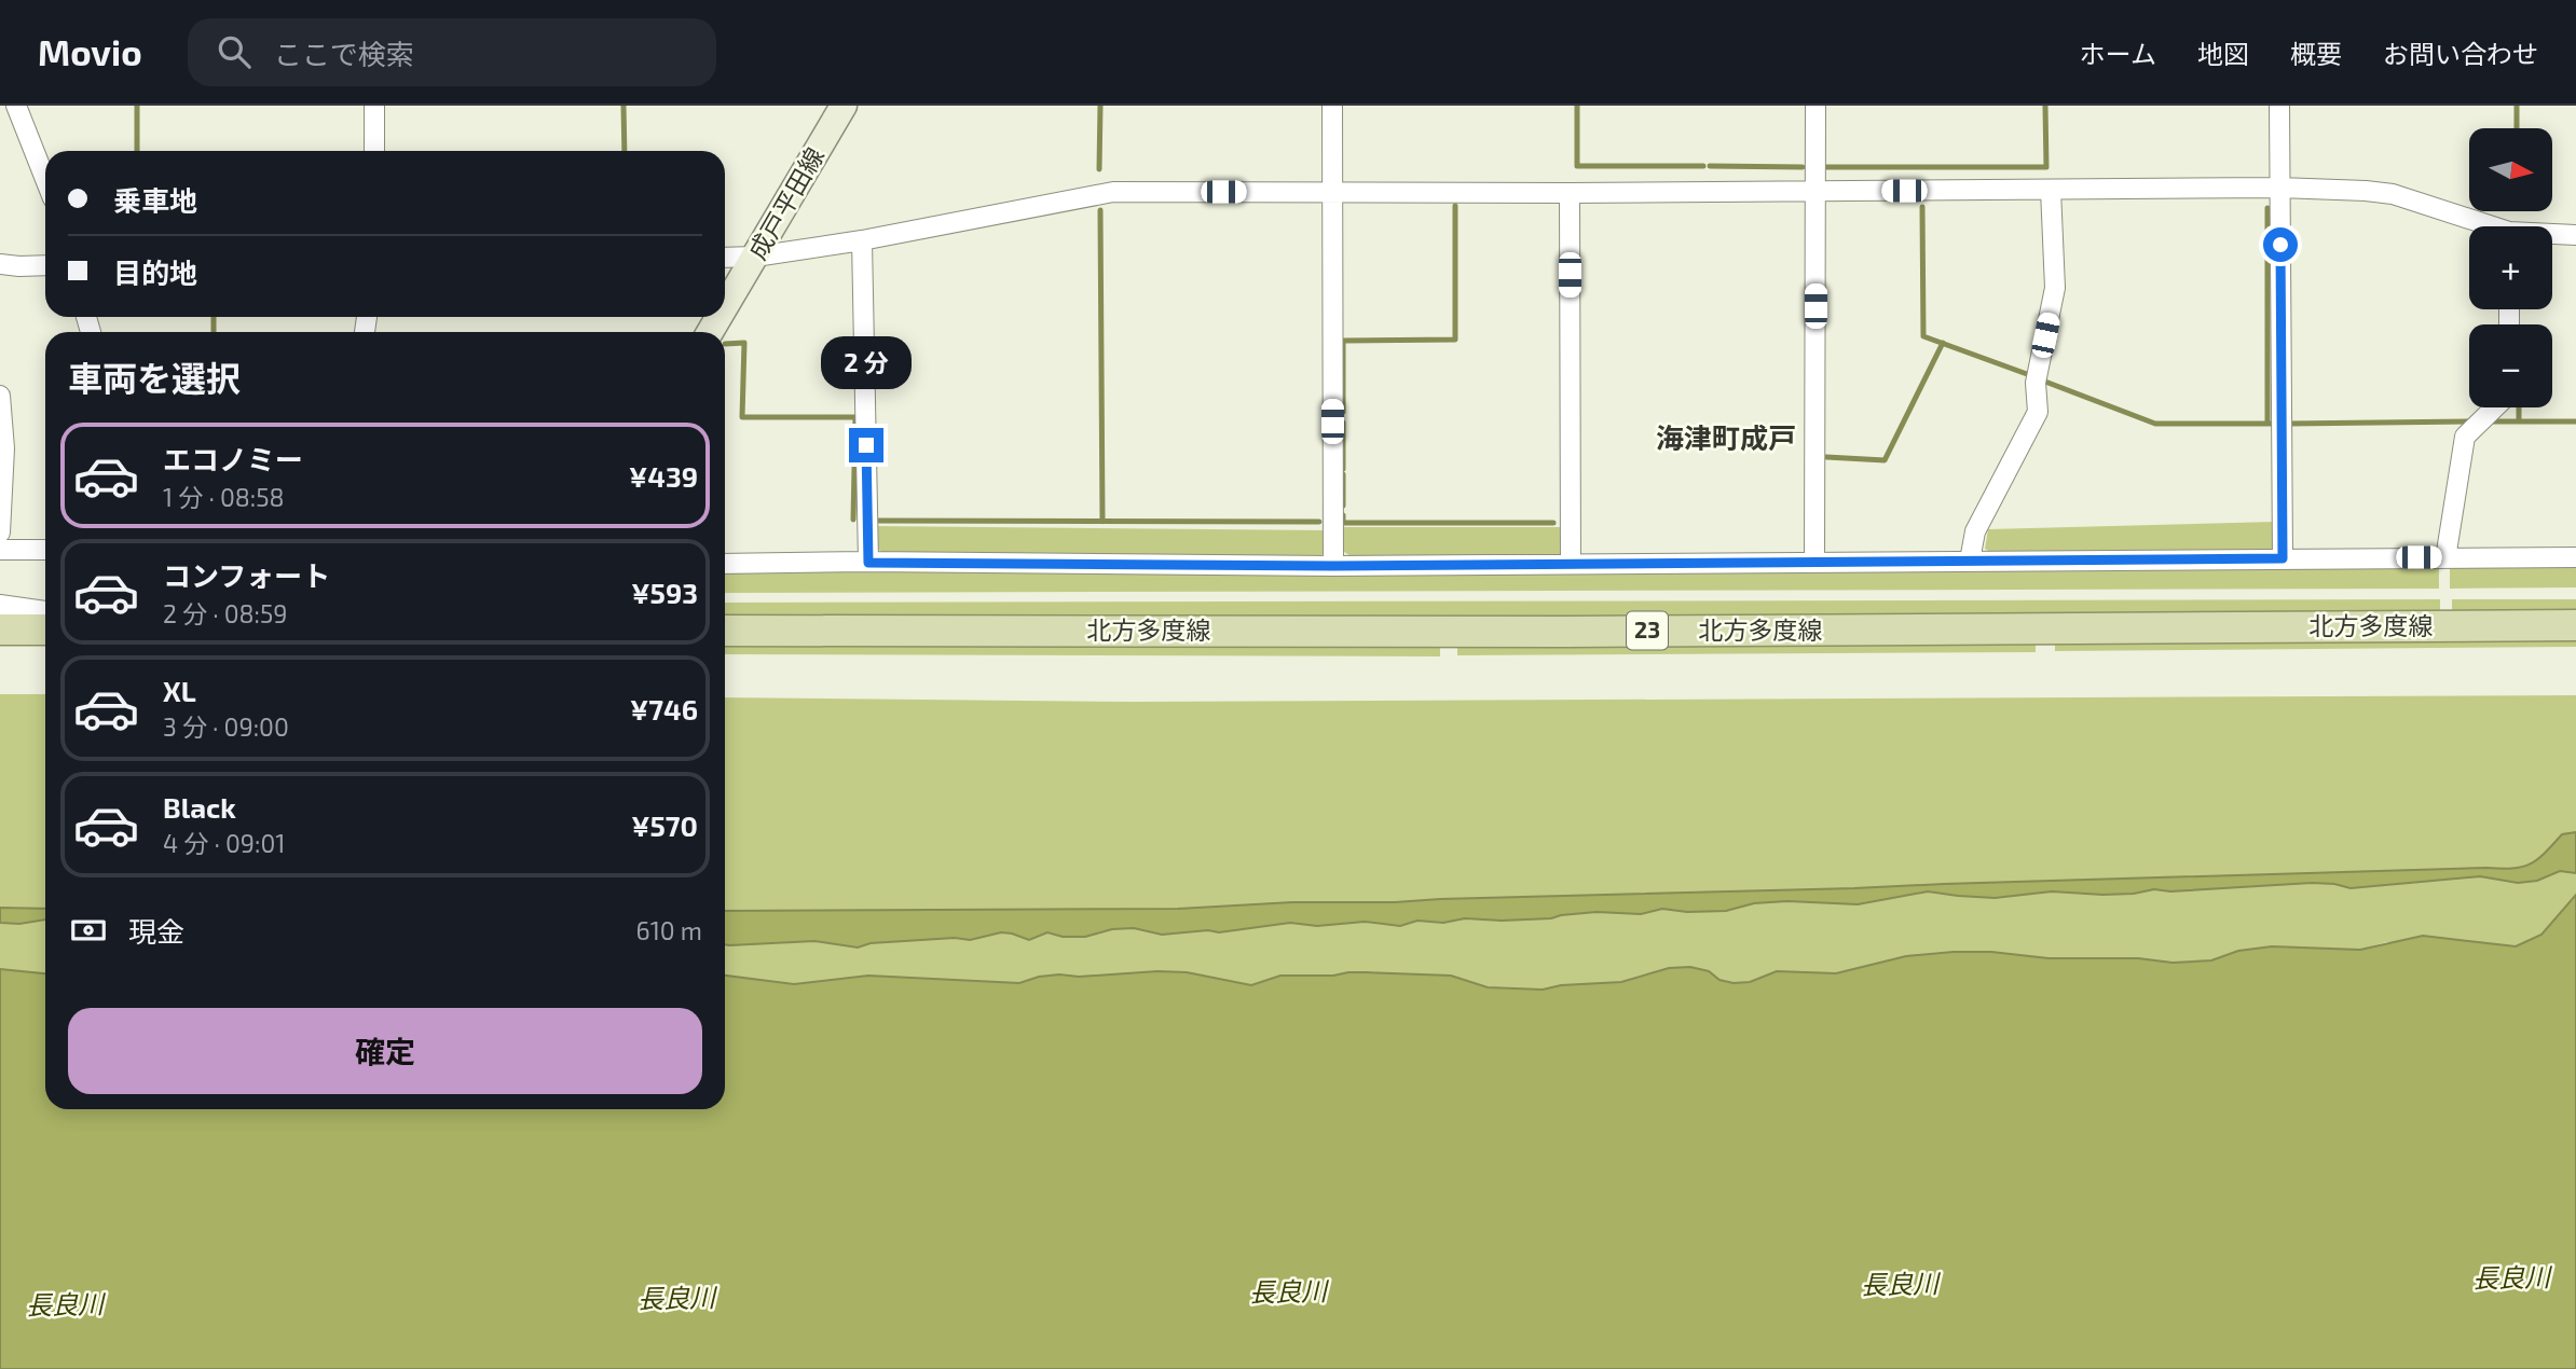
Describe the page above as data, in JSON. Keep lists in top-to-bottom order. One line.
{"streets":{"main road":["成戸平田線","北方多度線","23"]},"districts":["海津町成戸"],"water":["長良川"],"north":"right","page":{"header":"Movio","search":"ここで検索","nav":["ホーム","地図","概要","お問い合わせ"],"map_buttons":["+","−"],"banner":["乗車地","目的地"],"heading":"車両を選択","bubble":"2 分","list":[{"name":"エコノミー","note":"1 分 · 08:58","value":"¥439"},{"name":"コンフォート","note":"2 分 · 08:59","value":"¥593"},{"name":"XL","note":"3 分 · 09:00","value":"¥746"},{"name":"Black","note":"4 分 · 09:01","value":"¥570"}],"pay":["現金","610 m"],"buttons":"確定"}}
